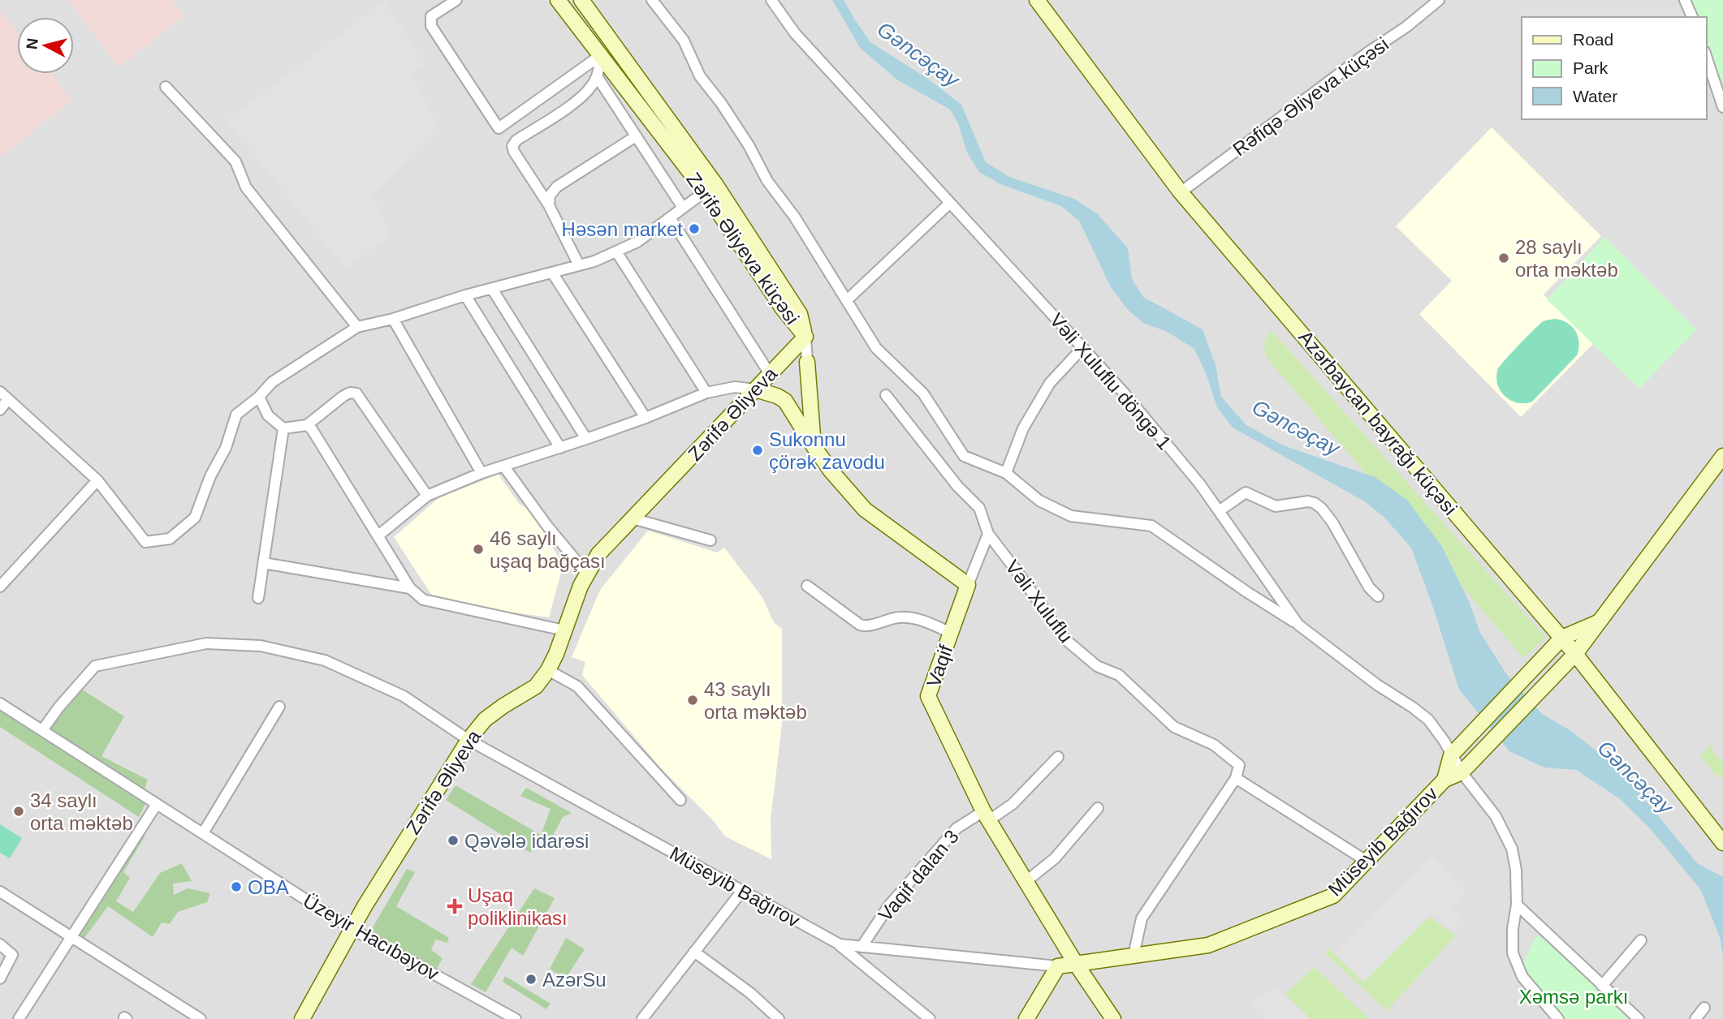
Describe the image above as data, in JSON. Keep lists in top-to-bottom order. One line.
{"streets":{"street":["Rəfiqə Əliyeva küçəsi","Zərifə Əliyeva küçəsi","Vəli Xuluflu döngə 1","Zərifə Əliyeva","Azərbaycan bayrağı küçəsi","Vəli Xuluflu","Vaqif","Müseyib Bağırov","Vaqif dalan 3","Üzeyir Hacıbəyov"]},"crossings":[["Rəfiqə Əliyeva küçəsi","Azərbaycan bayrağı küçəsi"],["Zərifə Əliyeva küçəsi","Zərifə Əliyeva"],["Vəli Xuluflu döngə 1","Müseyib Bağırov"],["Zərifə Əliyeva","Müseyib Bağırov"],["Zərifə Əliyeva","Üzeyir Hacıbəyov"],["Azərbaycan bayrağı küçəsi","Müseyib Bağırov"],["Vəli Xuluflu","Vaqif"],["Vaqif","Müseyib Bağırov"],["Vaqif","Vaqif dalan 3"],["Müseyib Bağırov","Vaqif dalan 3"],["Müseyib Bağırov","Üzeyir Hacıbəyov"]],"water":["Gəncəçay"],"parks":["Xəmsə parkı"],"places":{"other":["Həsən market","28 saylı orta məktəb","Sukonnu çörək zavodu","46 saylı uşaq bağçası","43 saylı orta məktəb","34 saylı orta məktəb","Qəvələ idarəsi","OBA","AzərSu"],"health":["Uşaq poliklinikası"]},"legend":["Road","Park","Water"],"north":"left"}
